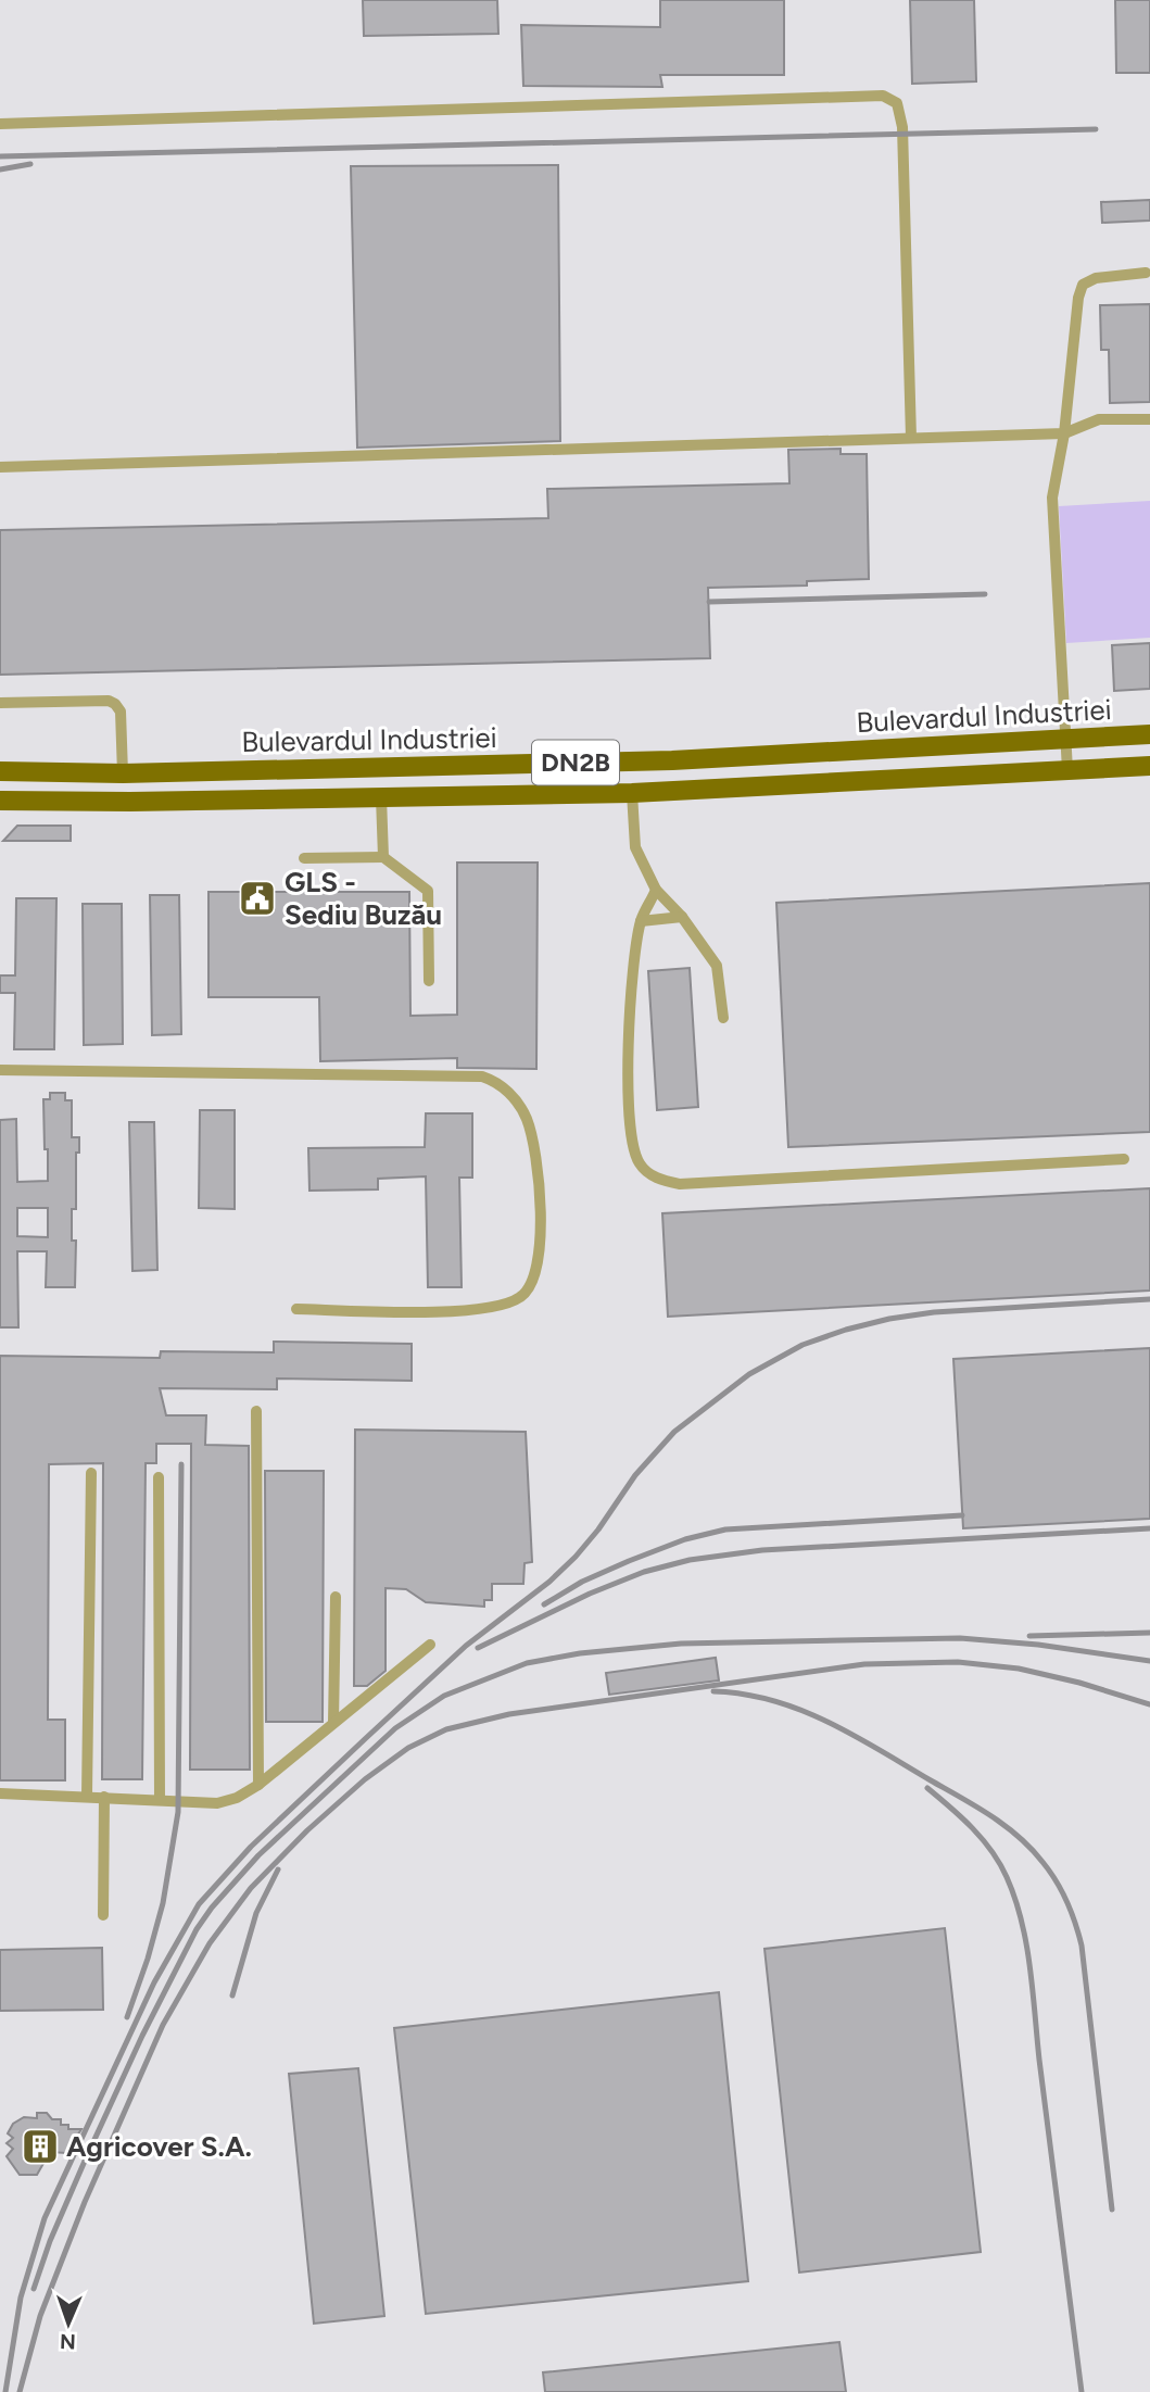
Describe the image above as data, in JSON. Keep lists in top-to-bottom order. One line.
{"streets":{"main road":["Bulevardul Industriei","DN2B"]},"places":{"public building":["GLS - Sediu Buzău"],"building":["Agricover S.A."]},"north":"bottom"}
